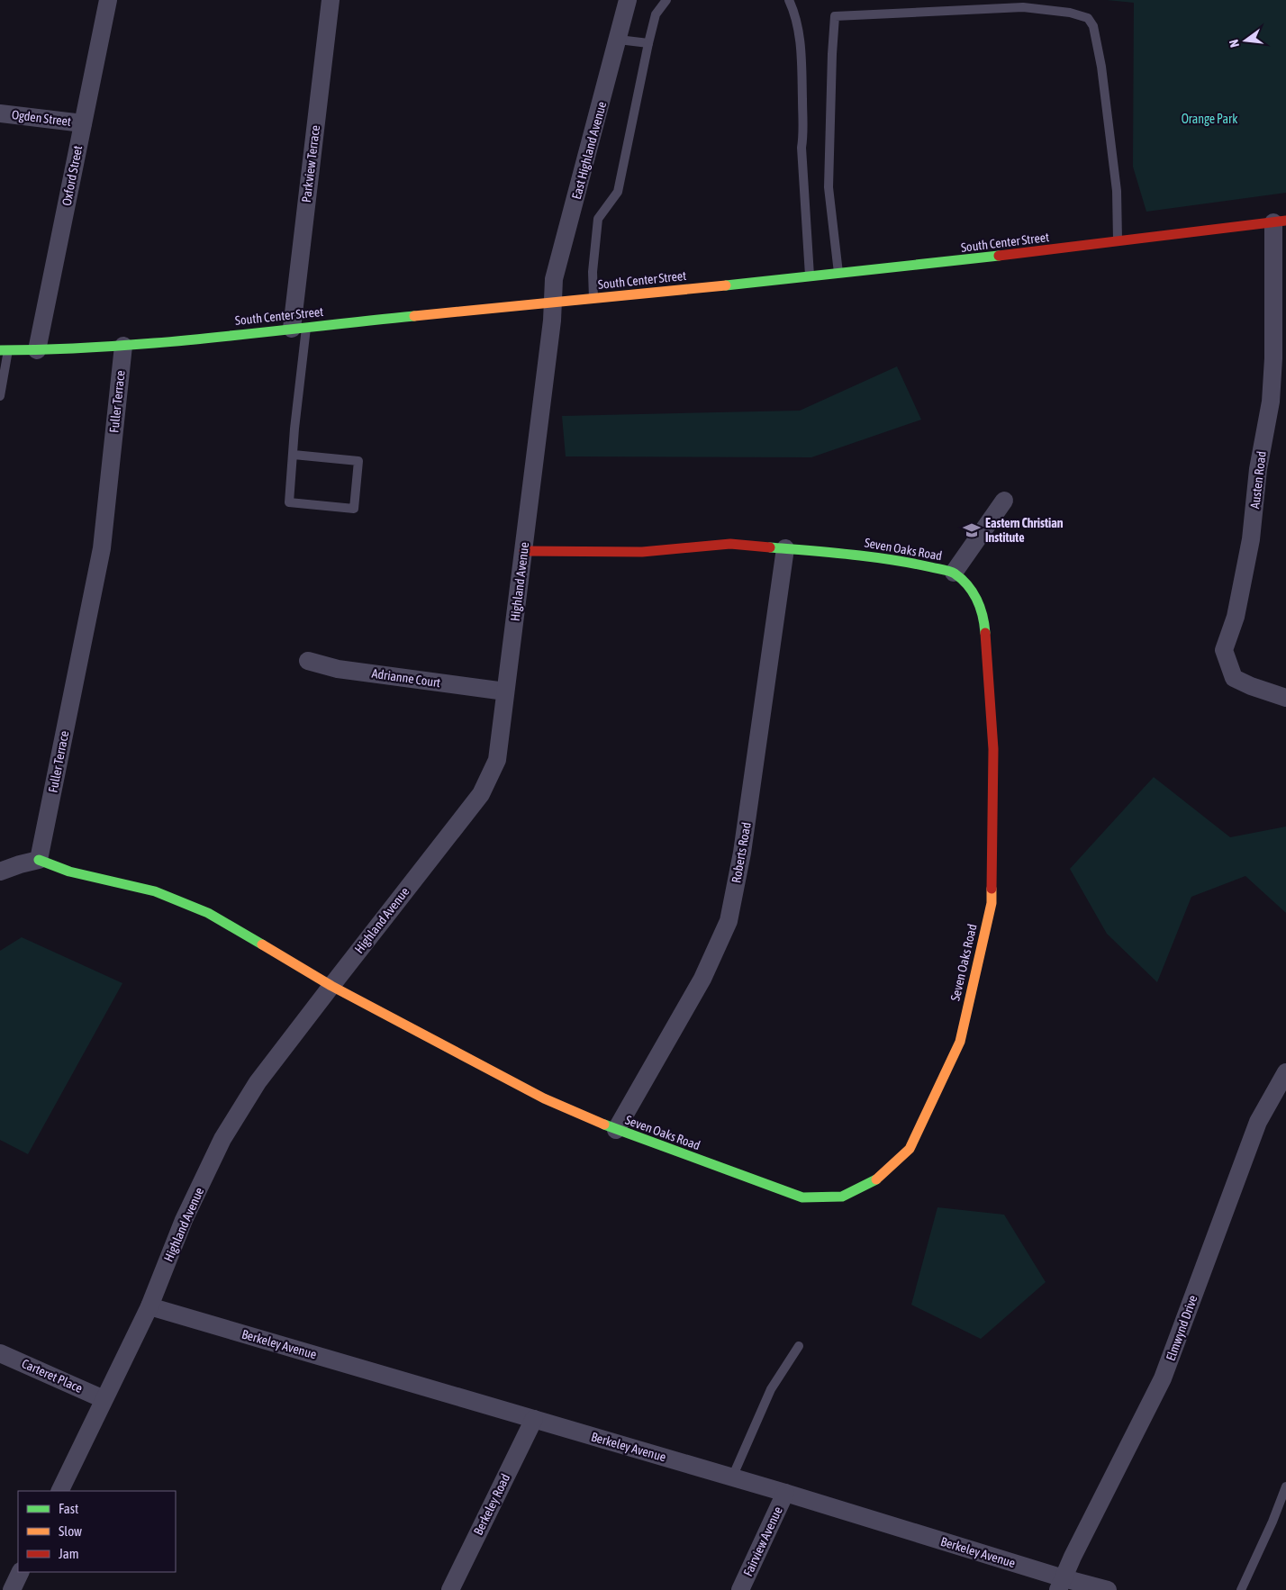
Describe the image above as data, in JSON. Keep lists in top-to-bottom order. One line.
{"streets":{"street":["Ogden Street","East Highland Avenue","Parkview Terrace","Oxford Street","South Center Street","Fuller Terrace","Austen Road","Seven Oaks Road","Highland Avenue","Adrianne Court","Roberts Road","Elmwynd Drive","Berkeley Avenue","Carteret Place","Berkeley Road","Fairview Avenue"]},"crossings":[["Ogden Street","Oxford Street"],["East Highland Avenue","South Center Street"],["East Highland Avenue","Highland Avenue"],["Parkview Terrace","South Center Street"],["Oxford Street","South Center Street"],["South Center Street","Fuller Terrace"],["South Center Street","Austen Road"],["South Center Street","Highland Avenue"],["Seven Oaks Road","Highland Avenue"],["Seven Oaks Road","Roberts Road"],["Highland Avenue","Adrianne Court"],["Highland Avenue","Berkeley Avenue"],["Highland Avenue","Carteret Place"],["Elmwynd Drive","Berkeley Avenue"],["Berkeley Avenue","Berkeley Road"],["Berkeley Avenue","Fairview Avenue"]],"parks":["Orange Park"],"places":{"school or university":["Eastern Christian Institute"]},"legend":["Fast","Slow","Jam"],"north":"left"}
